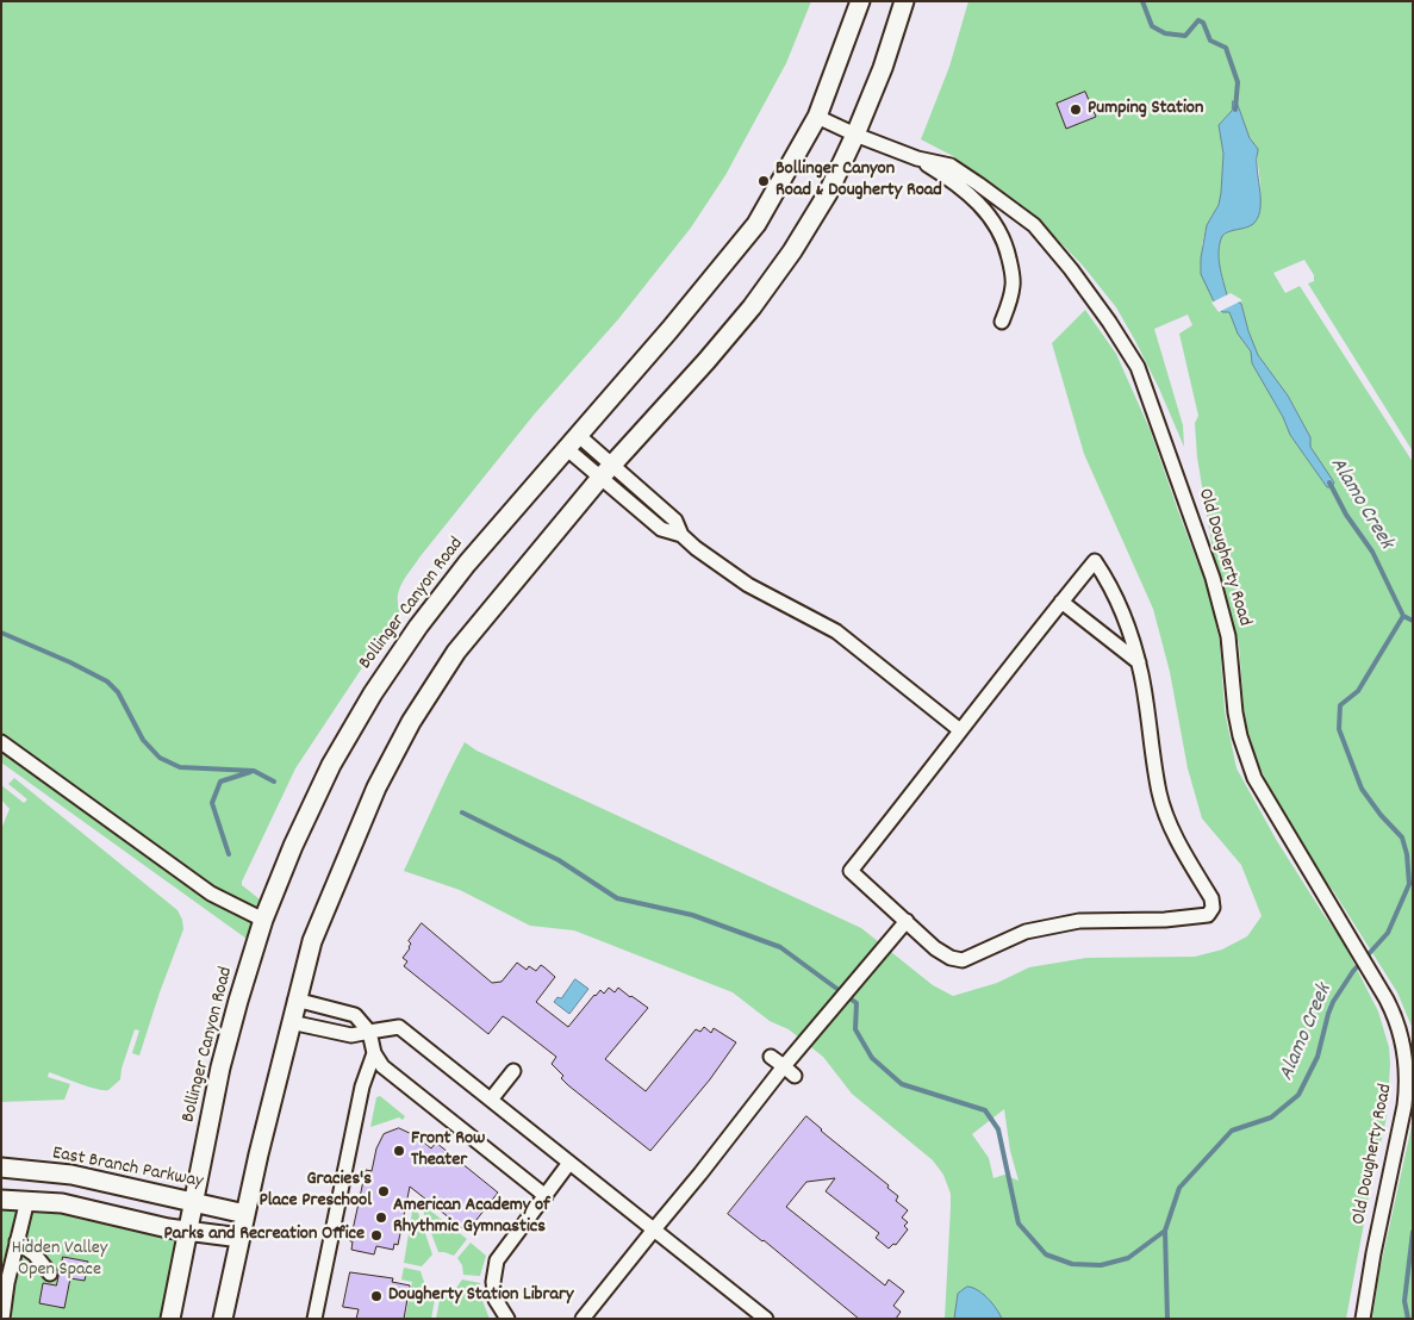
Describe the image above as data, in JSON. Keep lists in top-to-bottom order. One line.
{"streets":{"main road":["Bollinger Canyon Road","East Branch Parkway"],"street":["Old Dougherty Road"]},"crossings":[["Old Dougherty Road","Bollinger Canyon Road"],["Bollinger Canyon Road","East Branch Parkway"]],"water":["Alamo Creek"],"parks":["Hidden Valley Open Space"],"places":["Pumping Station","Bollinger Canyon Road & Dougherty Road","Front Row Theater","Gracies's Place Preschool","American Academy of Rhythmic Gymnastics","Parks and Recreation Office","Dougherty Station Library"]}
